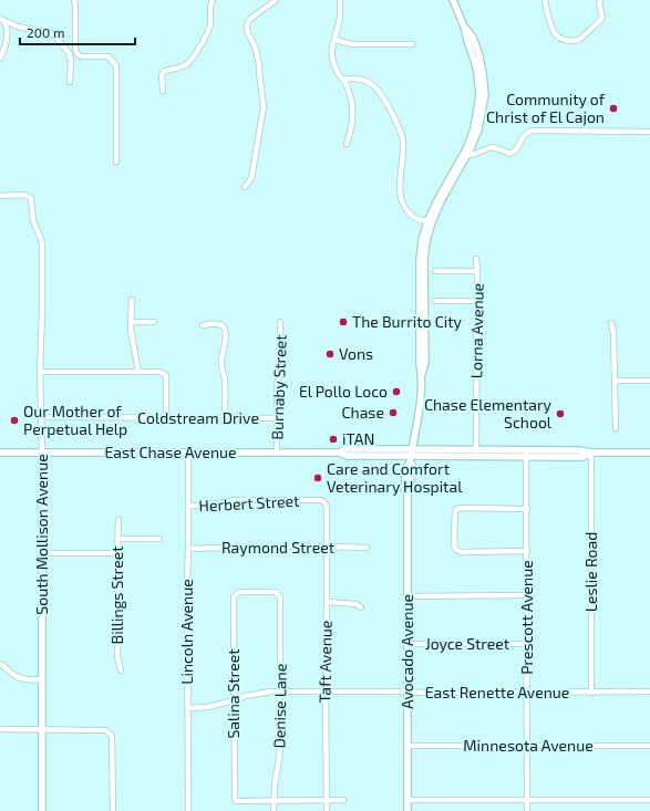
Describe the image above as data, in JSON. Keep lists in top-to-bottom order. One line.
{"streets":{"main road":["East Chase Avenue","South Mollison Avenue","Avocado Avenue"],"street":["Lorna Avenue","Burnaby Street","Coldstream Drive","Herbert Street","Raymond Street","Leslie Road","Billings Street","Prescott Avenue","Lincoln Avenue","Joyce Street","Taft Avenue","East Renette Avenue","Salina Street","Denise Lane","Minnesota Avenue"]},"crossings":[["Lorna Avenue","East Chase Avenue"],["Burnaby Street","Coldstream Drive"],["Burnaby Street","East Chase Avenue"],["Coldstream Drive","South Mollison Avenue"],["East Chase Avenue","South Mollison Avenue"],["East Chase Avenue","Leslie Road"],["East Chase Avenue","Prescott Avenue"],["East Chase Avenue","Lincoln Avenue"],["East Chase Avenue","Avocado Avenue"],["Herbert Street","Lincoln Avenue"],["Herbert Street","Taft Avenue"],["Raymond Street","Lincoln Avenue"],["Raymond Street","Taft Avenue"],["Leslie Road","East Renette Avenue"],["Prescott Avenue","Joyce Street"],["Prescott Avenue","East Renette Avenue"],["Prescott Avenue","Minnesota Avenue"],["Lincoln Avenue","East Renette Avenue"],["Joyce Street","Avocado Avenue"],["Avocado Avenue","East Renette Avenue"],["Avocado Avenue","Minnesota Avenue"],["Taft Avenue","East Renette Avenue"],["East Renette Avenue","Salina Street"],["East Renette Avenue","Denise Lane"],["Salina Street","Denise Lane"]],"places":["Community of Christ of El Cajon","The Burrito City","Vons","El Pollo Loco","Chase","Chase Elementary School","Our Mother of Perpetual Help","iTAN","Care and Comfort Veterinary Hospital"],"scale_bar":"200 m"}
